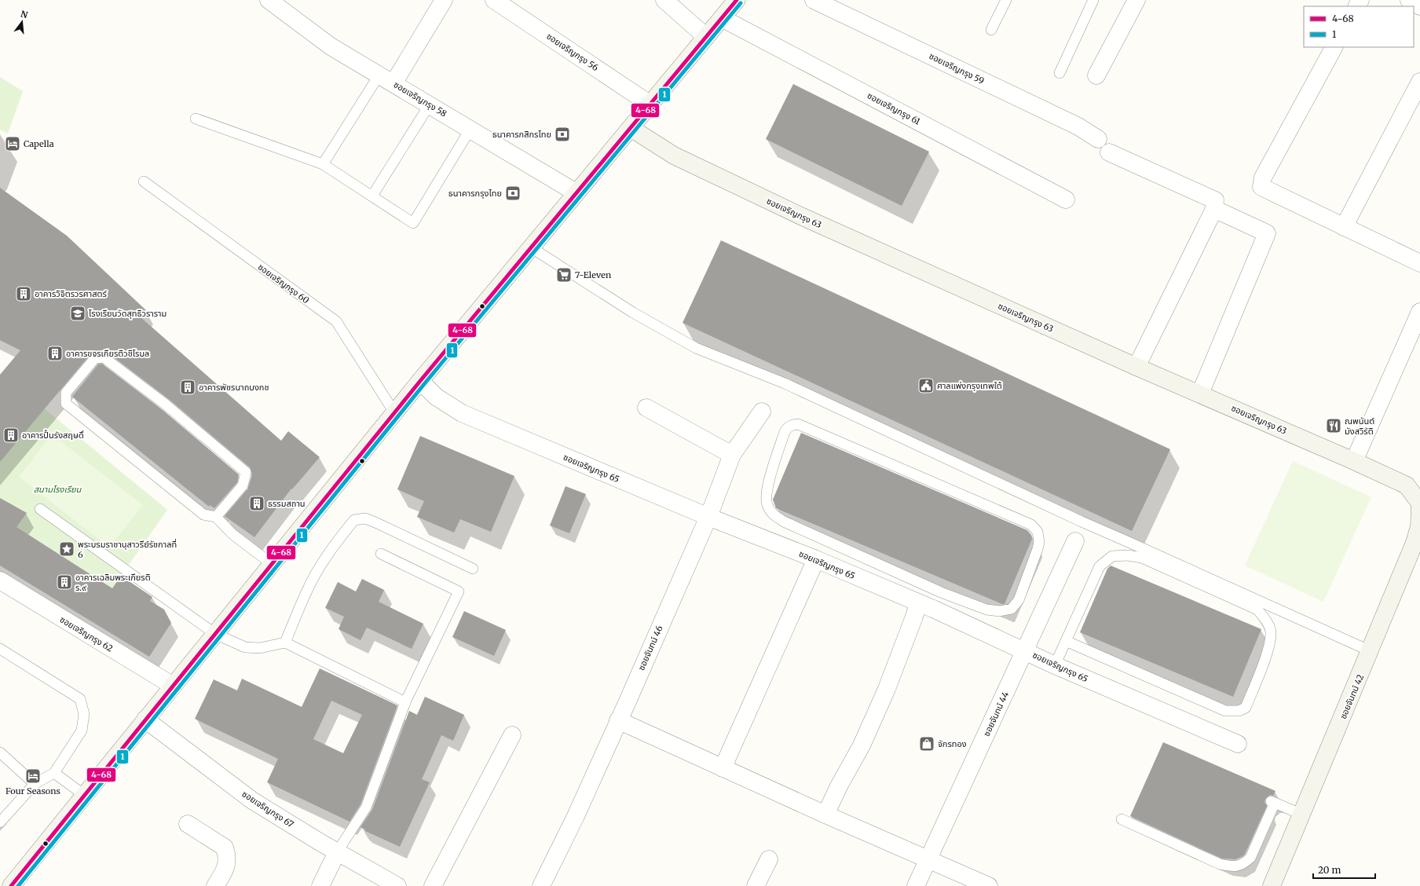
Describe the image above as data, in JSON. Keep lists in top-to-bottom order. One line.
{"streets":{"street":["ซอยเจริญกรุง 56","ซอยเจริญกรุง 59","ซอยเจริญกรุง 58","ซอยเจริญกรุง 61","ซอยเจริญกรุง 63","ซอยเจริญกรุง 65","ซอยเจริญกรุง 62","ซอยจันทน์ 46","ซอยจันทน์ 42","ซอยจันทน์ 44","ซอยเจริญกรุง 67"],"lane":["ซอยเจริญกรุง 60"]},"crossings":[["ซอยเจริญกรุง 63","ซอยจันทน์ 42"],["ซอยเจริญกรุง 65","ซอยจันทน์ 46"],["ซอยเจริญกรุง 65","ซอยจันทน์ 44"]],"parks":["สนามโรงเรียน"],"places":{"bank":["ธนาคารกสิกรไทย","ธนาคารกรุงไทย"],"hotel":["Capella","Four Seasons"],"supermarket":["7-Eleven"],"building":["อาคารวิจิตรวรศาสตร์","อาคารขจรเกียรติวชิโรบล","อาคารพัชรนาถบงกช","อาคารปั้นรังสฤษดิ์","ธรรมสถาน","อาคารเฉลิมพระเกียรติ ร.๙"],"school or university":["โรงเรียนวัดสุทธิวราราม"],"public building":["ศาลแพ่งกรุงเทพใต้"],"restaurant":["ณพนันต์ มังสวิรัติ"],"place":["พระบรมราชานุสาวรีย์รัชกาลที่ 6"],"shop":["จักรทอง"]},"lines":["transit line 4-68","transit line 1"],"legend":["4-68","1"],"scale_bar":"20 m","north":"top"}
